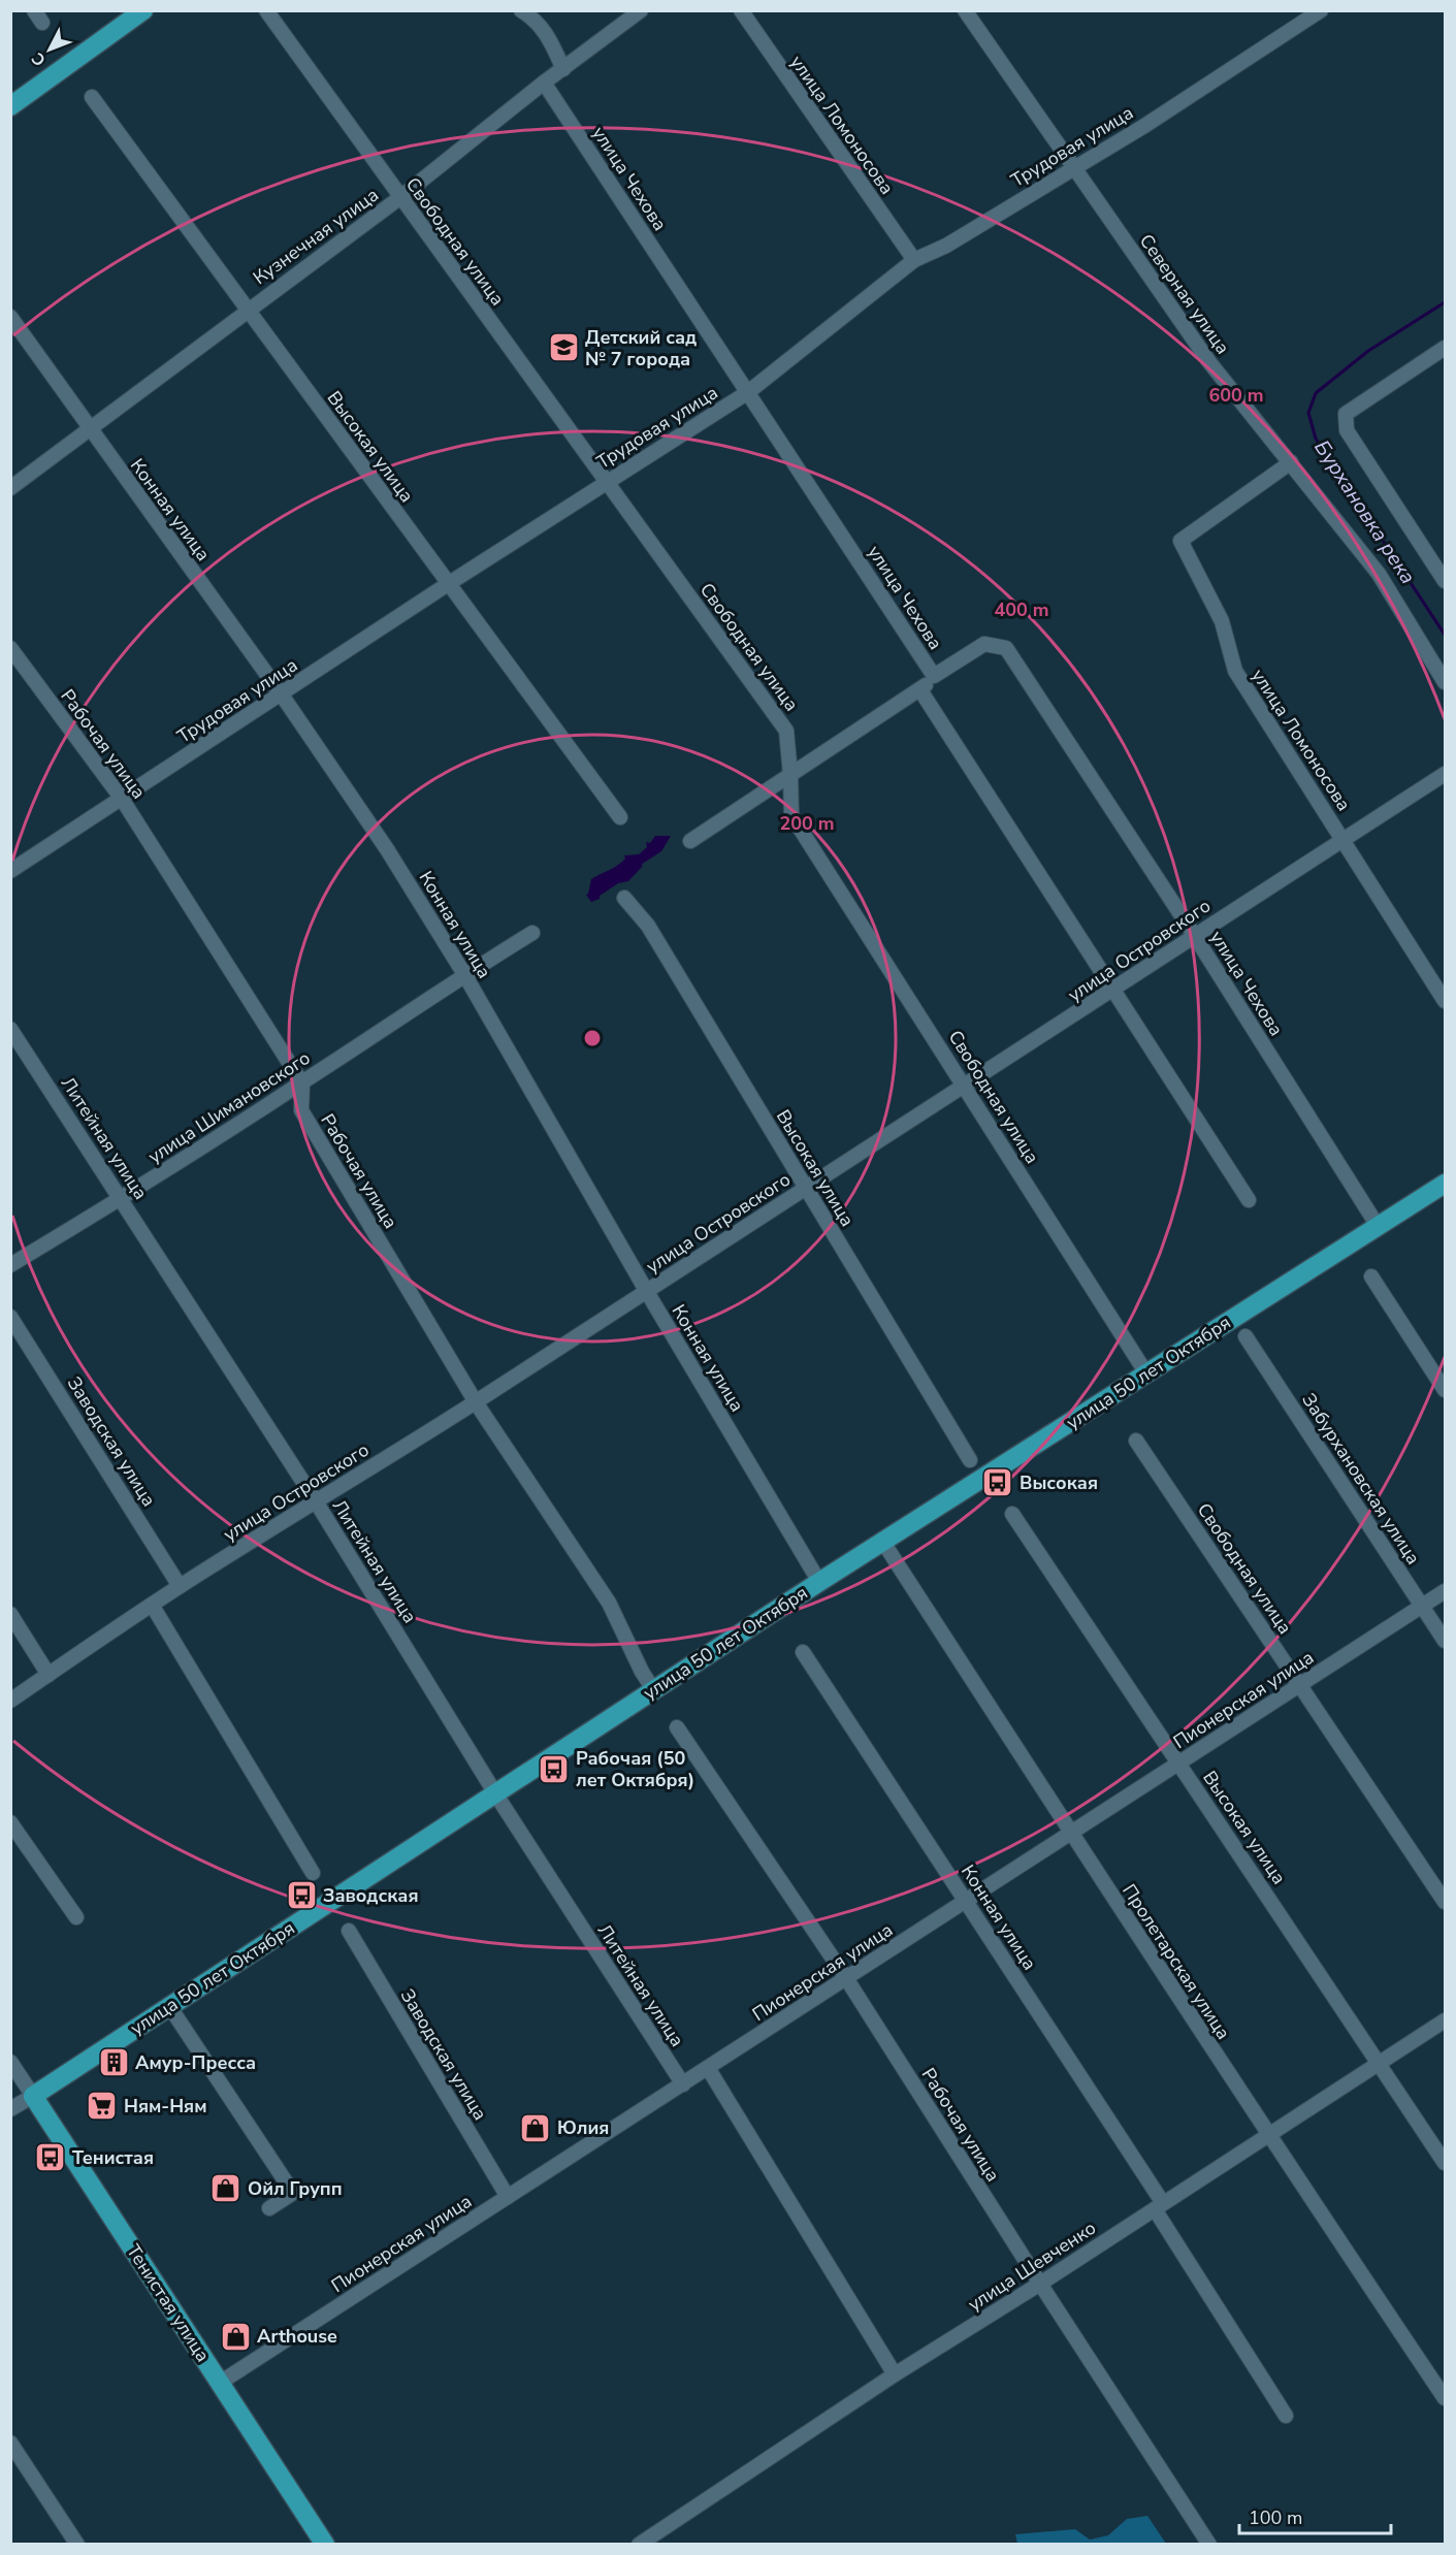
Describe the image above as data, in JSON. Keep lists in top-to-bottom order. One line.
{"streets":{"main road":["улица 50 лет Октября","Тенистая улица"],"street":["улица Ломоносова","Трудовая улица","улица Чехова","Кузнечная улица","Свободная улица","Северная улица","Высокая улица","Конная улица","Рабочая улица","улица Островского","улица Шимановского","Литейная улица","Заводская улица","Забурхановская улица","Пионерская улица","Пролетарская улица","улица Шевченко"]},"crossings":[["улица Ломоносова","Трудовая улица"],["улица Ломоносова","Северная улица"],["улица Ломоносова","улица Островского"],["Трудовая улица","улица Чехова"],["Трудовая улица","Свободная улица"],["Трудовая улица","Северная улица"],["Трудовая улица","Высокая улица"],["Трудовая улица","Конная улица"],["Трудовая улица","Рабочая улица"],["улица Чехова","Кузнечная улица"],["улица Чехова","улица Островского"],["улица Чехова","улица 50 лет Октября"],["Кузнечная улица","Свободная улица"],["Кузнечная улица","Высокая улица"],["Кузнечная улица","Конная улица"],["Свободная улица","улица Островского"],["Свободная улица","улица 50 лет Октября"],["Свободная улица","Пионерская улица"],["Высокая улица","улица Островского"],["Высокая улица","Пионерская улица"],["Высокая улица","улица Шевченко"],["Конная улица","улица Островского"],["Конная улица","улица Шимановского"],["Конная улица","улица 50 лет Октября"],["Конная улица","Пионерская улица"],["Конная улица","улица Шевченко"],["Рабочая улица","улица Островского"],["Рабочая улица","улица Шимановского"],["Рабочая улица","улица 50 лет Октября"],["Рабочая улица","Пионерская улица"],["Рабочая улица","улица Шевченко"],["улица Островского","Литейная улица"],["улица Островского","Заводская улица"],["улица Шимановского","Литейная улица"],["Литейная улица","улица 50 лет Октября"],["Литейная улица","Пионерская улица"],["улица 50 лет Октября","Пролетарская улица"],["улица 50 лет Октября","Тенистая улица"],["Заводская улица","Пионерская улица"],["Забурхановская улица","Пионерская улица"],["Пионерская улица","Пролетарская улица"],["Пионерская улица","Тенистая улица"],["Пролетарская улица","улица Шевченко"]],"water":["Бурхановка река"],"places":{"school or university":["Детский сад № 7 города"],"bus stop":["Высокая","Рабочая (50 лет Октября)","Заводская","Тенистая"],"building":["Амур-Пресса"],"supermarket":["Ням-Ням"],"shop":["Юлия","Ойл Групп","Arthouse"]},"scale_bar":"100 m","north":"bottom left","rings":["600 m","400 m","200 m"]}
